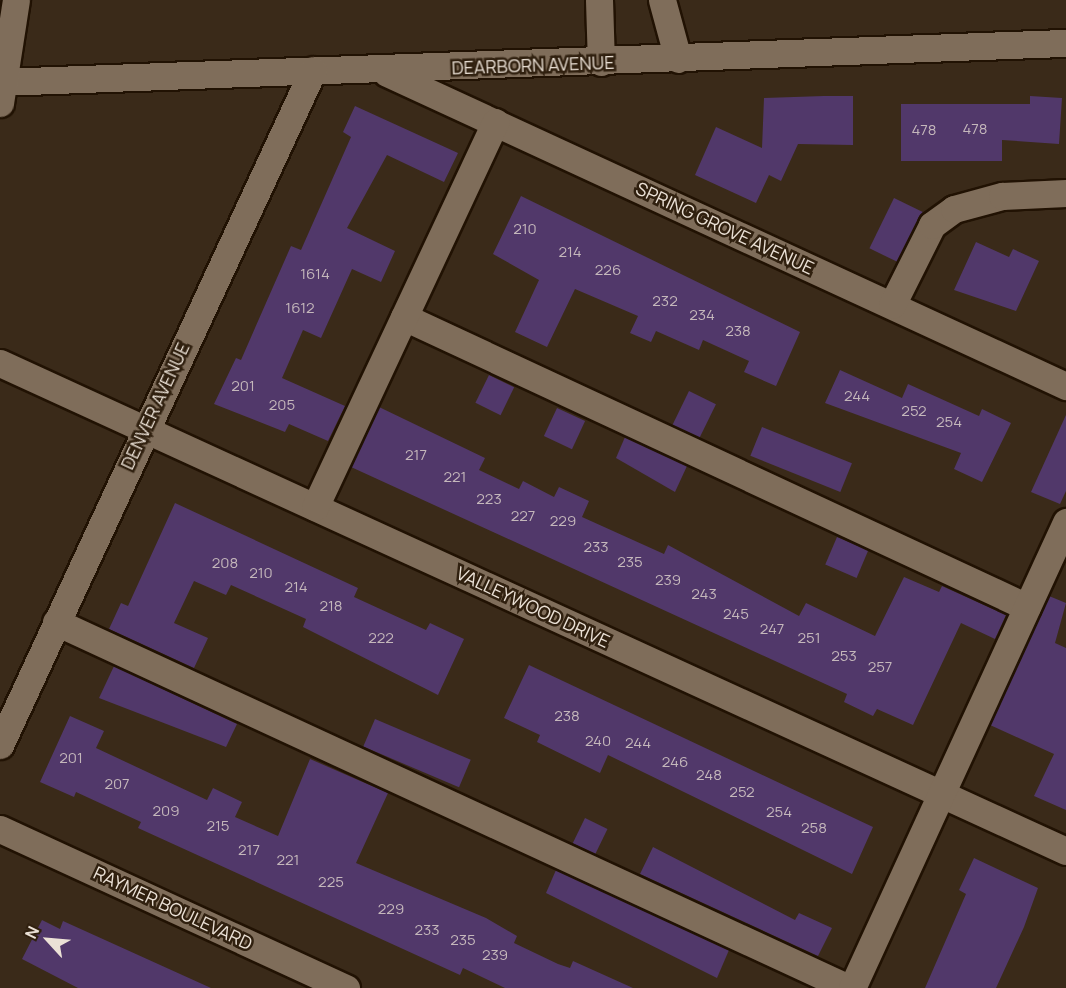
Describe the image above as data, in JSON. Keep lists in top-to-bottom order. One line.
{"streets":{"street":["DEARBORN AVENUE","SPRING GROVE AVENUE","DENVER AVENUE","VALLEYWOOD DRIVE","RAYMER BOULEVARD"]},"crossings":[["DEARBORN AVENUE","SPRING GROVE AVENUE"],["DEARBORN AVENUE","DENVER AVENUE"],["DENVER AVENUE","VALLEYWOOD DRIVE"]],"house_numbers":["478","478","210","214","226","1614","232","1612","234","238","201","244","205","252","254","217","221","223","227","229","233","235","208","210","239","214","243","218","245","247","222","251","253","257","238","240","244","201","246","248","207","252","209","254","215","258","217","221","225","229","233","235","239"],"north":"top left"}
